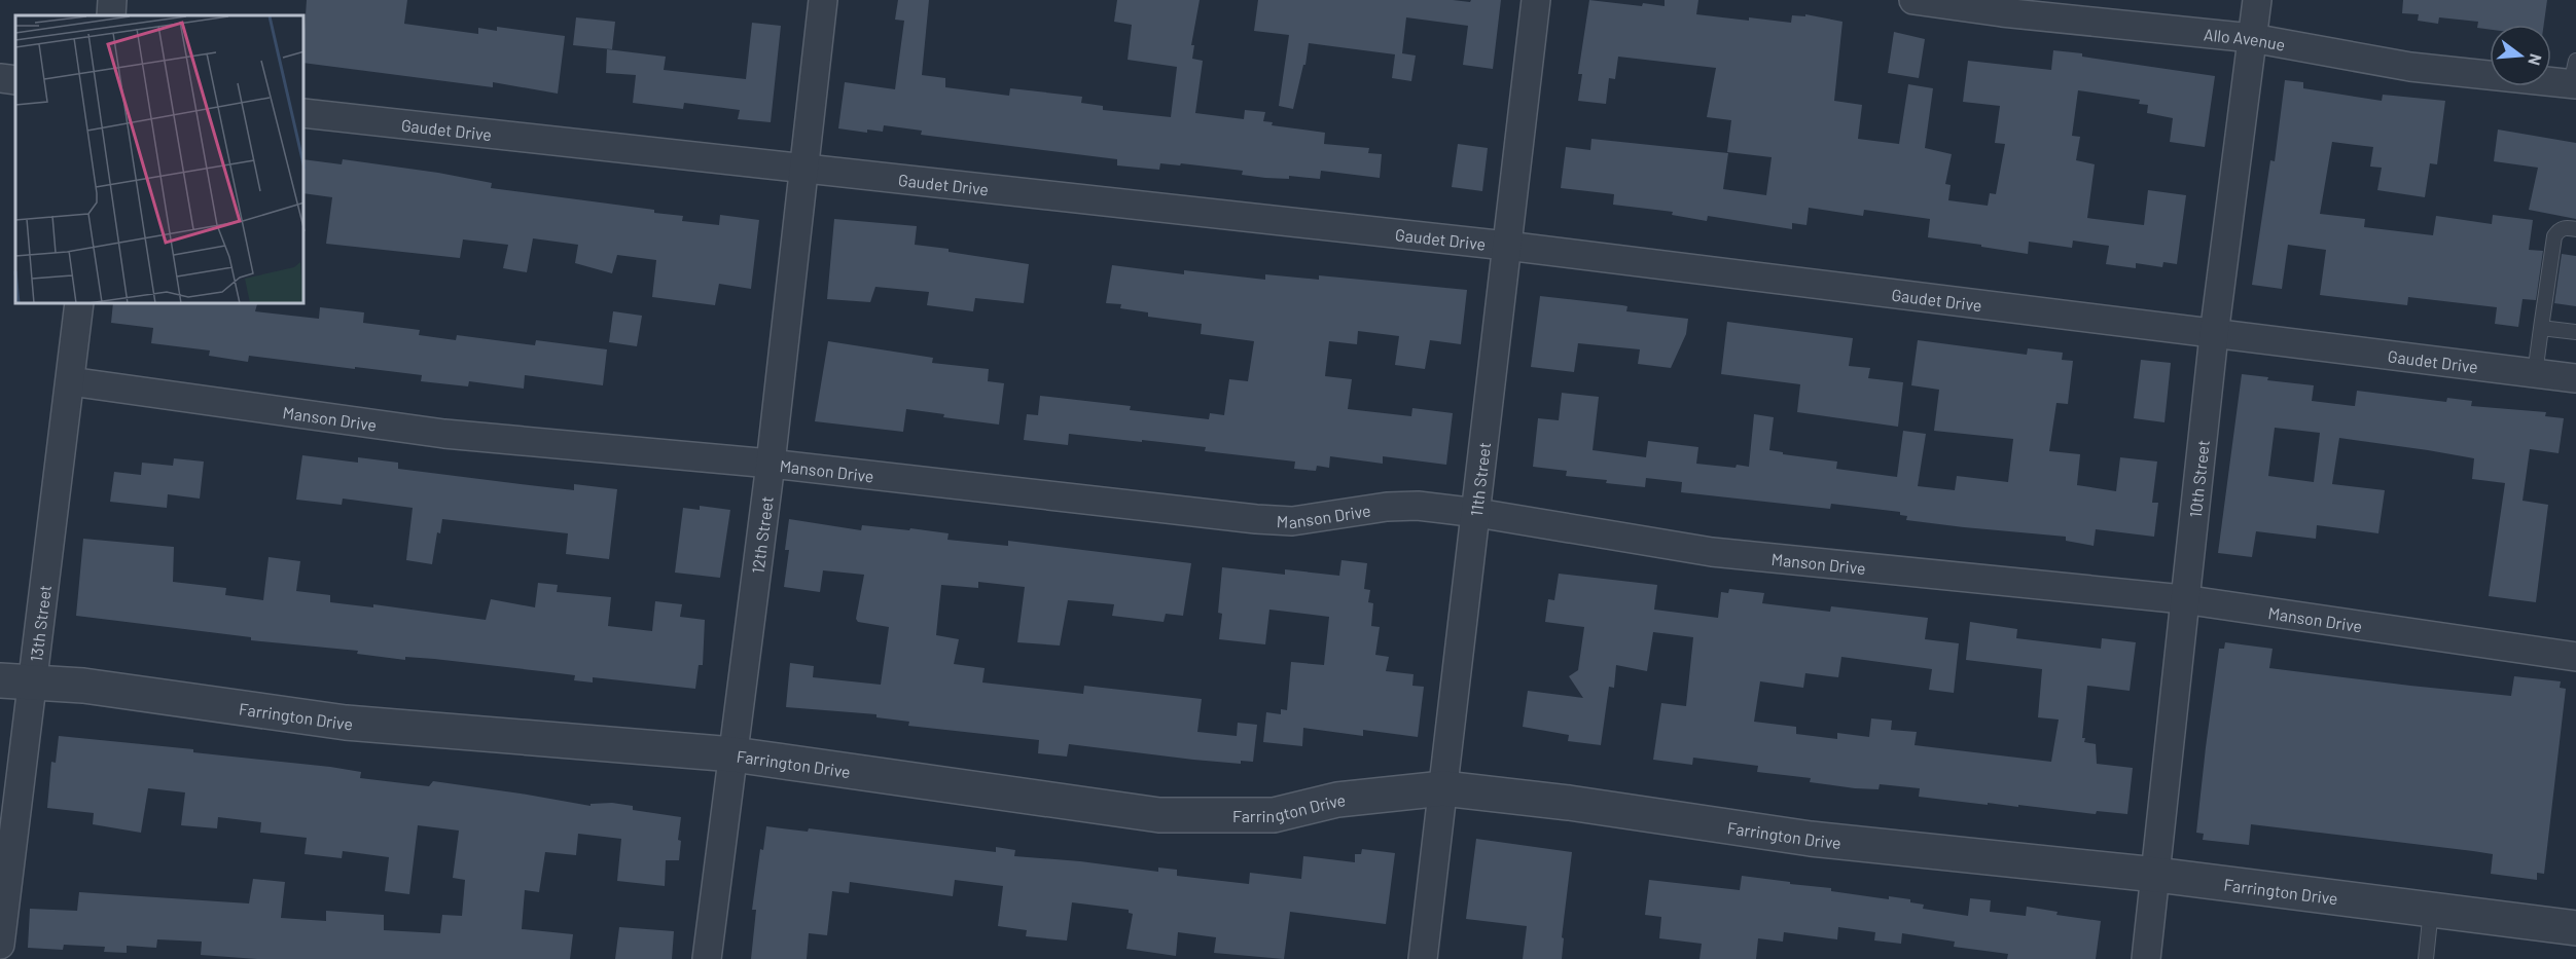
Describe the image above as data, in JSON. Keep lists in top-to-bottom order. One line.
{"streets":{"street":["Allo Avenue","Gaudet Drive","Manson Drive","10th Street","11th Street","12th Street","13th Street","Farrington Drive"]},"crossings":[["Allo Avenue","10th Street"],["Gaudet Drive","10th Street"],["Gaudet Drive","11th Street"],["Gaudet Drive","12th Street"],["Manson Drive","10th Street"],["Manson Drive","11th Street"],["Manson Drive","12th Street"],["Manson Drive","13th Street"],["10th Street","Farrington Drive"],["11th Street","Farrington Drive"],["12th Street","Farrington Drive"],["13th Street","Farrington Drive"]],"north":"right"}
